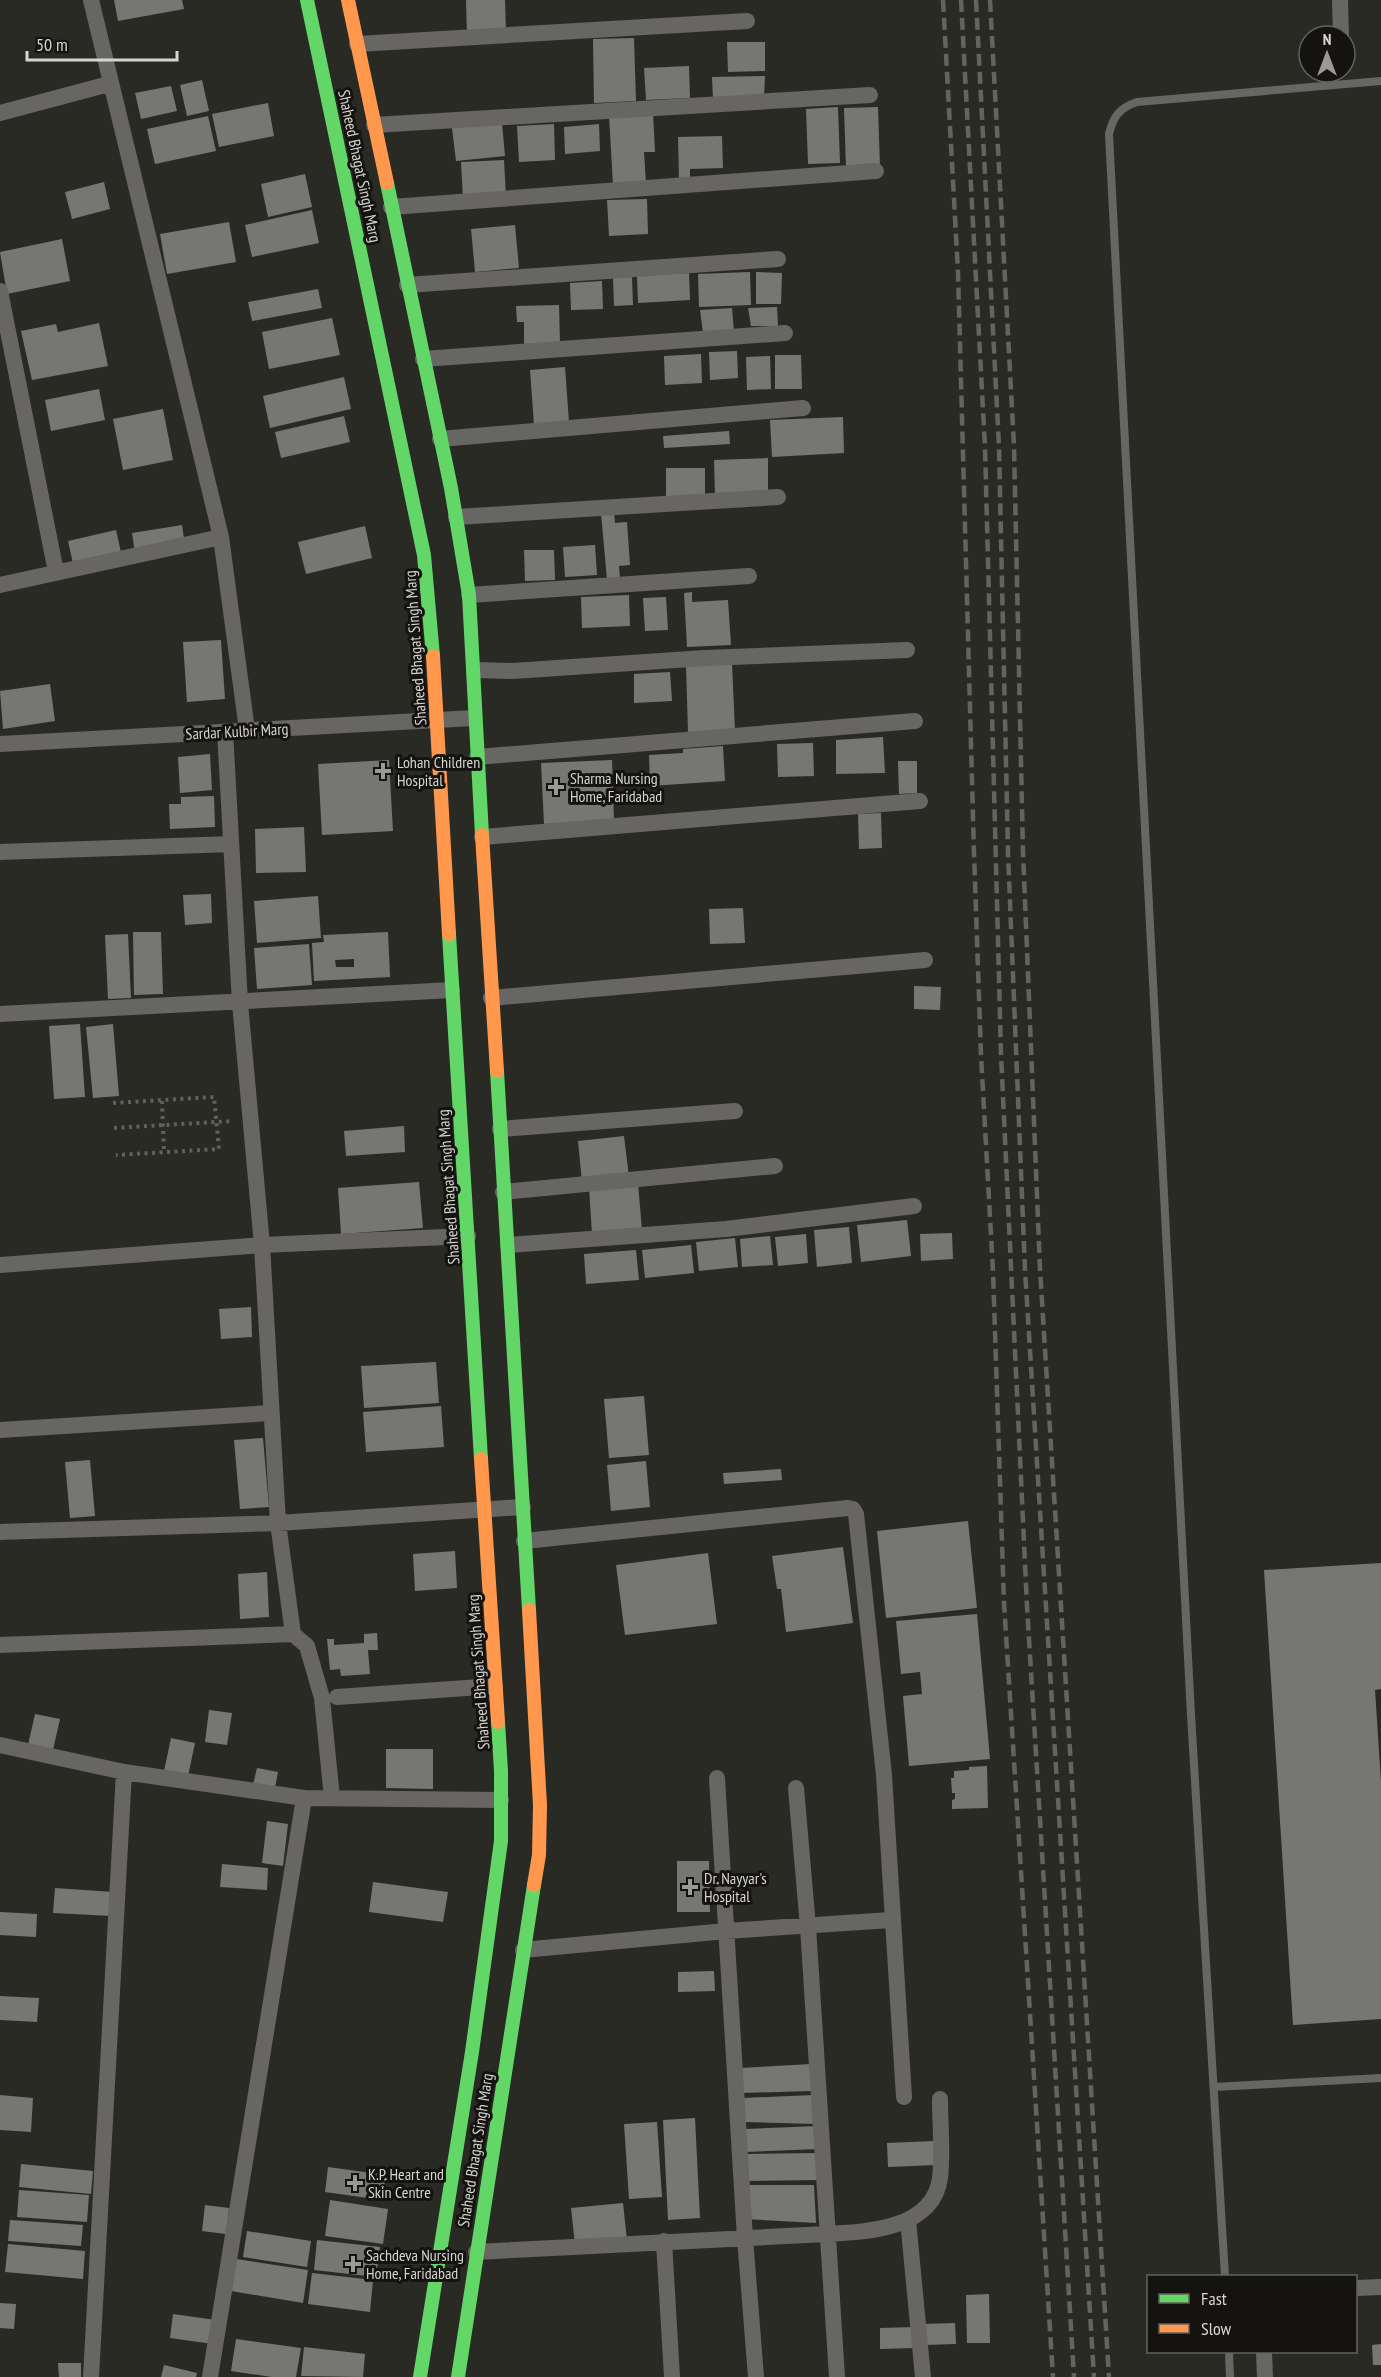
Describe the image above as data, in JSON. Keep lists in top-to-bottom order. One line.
{"streets":{"street":["Shaheed Bhagat Singh Marg","Sardar Kulbir Marg"]},"crossings":[["Shaheed Bhagat Singh Marg","Sardar Kulbir Marg"]],"places":{"health":["Lohan Children Hospital","Sharma Nursing Home, Faridabad","Dr. Nayyar's Hospital","K.P. Heart and Skin Centre","Sachdeva Nursing Home, Faridabad"]},"legend":["Fast","Slow"],"scale_bar":"50 m","north":"top"}
